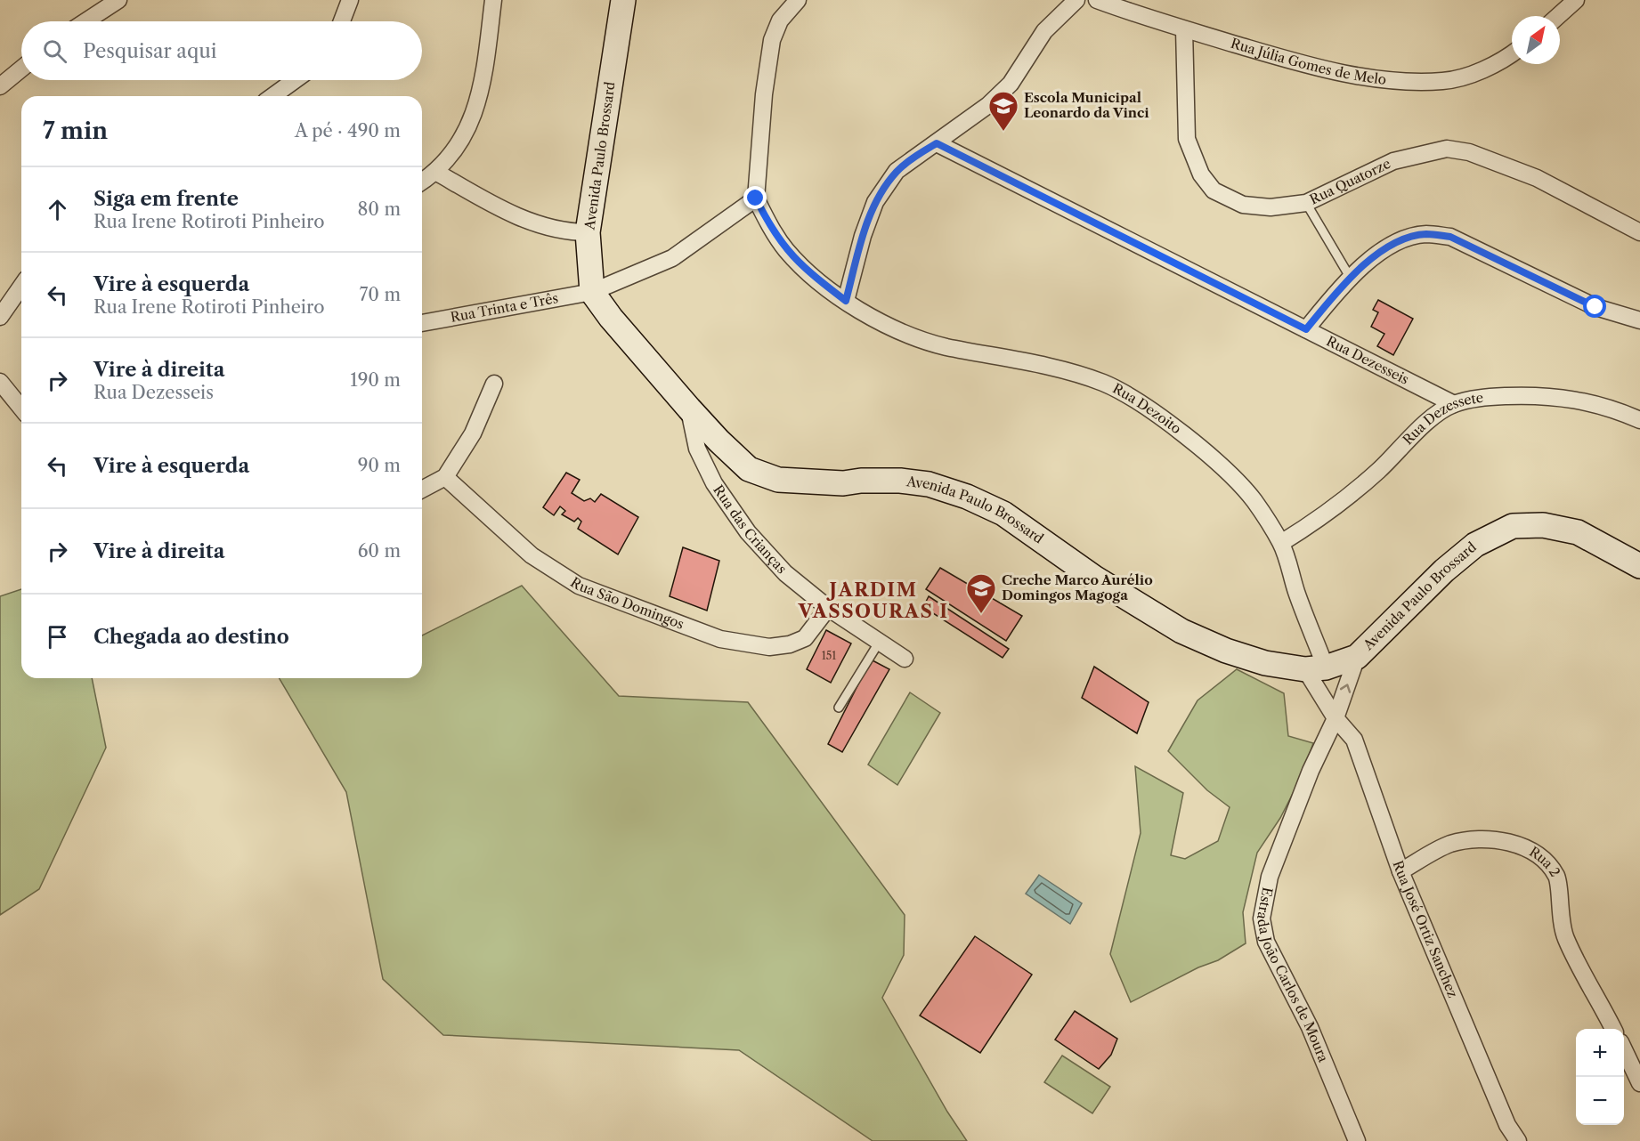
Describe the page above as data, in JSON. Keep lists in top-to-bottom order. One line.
{"streets":{"main road":["Avenida Paulo Brossard"],"street":["Rua Júlia Gomes de Melo","Rua Quatorze","Rua Trinta e Três","Rua Dezesseis","Rua Dezoito","Rua Dezessete","Rua das Crianças","Rua São Domingos","Rua 2","Rua José Ortiz Sanchez","Estrada João Carlos de Moura"]},"crossings":[["Rua Júlia Gomes de Melo","Rua Quatorze"],["Avenida Paulo Brossard","Rua Trinta e Três"],["Avenida Paulo Brossard","Rua Dezoito"],["Avenida Paulo Brossard","Rua das Crianças"],["Avenida Paulo Brossard","Rua José Ortiz Sanchez"],["Avenida Paulo Brossard","Estrada João Carlos de Moura"],["Rua Trinta e Três","Rua Dezoito"],["Rua Dezesseis","Rua Dezessete"],["Rua Dezoito","Rua Dezessete"],["Rua Dezoito","Rua José Ortiz Sanchez"],["Rua das Crianças","Rua São Domingos"],["Rua 2","Rua José Ortiz Sanchez"],["Rua José Ortiz Sanchez","Estrada João Carlos de Moura"]],"districts":["JARDIM VASSOURAS I"],"places":{"school or university":["Escola Municipal Leonardo da Vinci","Creche Marco Aurélio Domingos Magoga"]},"house_numbers":["151"],"north":"top right","page":{"search":"Pesquisar aqui","heading":["7 min","A pé · 490 m"],"list":[["Siga em frente","Rua Irene Rotiroti Pinheiro","80 m"],["Vire à esquerda","Rua Irene Rotiroti Pinheiro","70 m"],["Vire à direita","Rua Dezesseis","190 m"],["Vire à esquerda","90 m"],["Vire à direita","60 m"],"Chegada ao destino"],"map_buttons":["+","−"]}}
